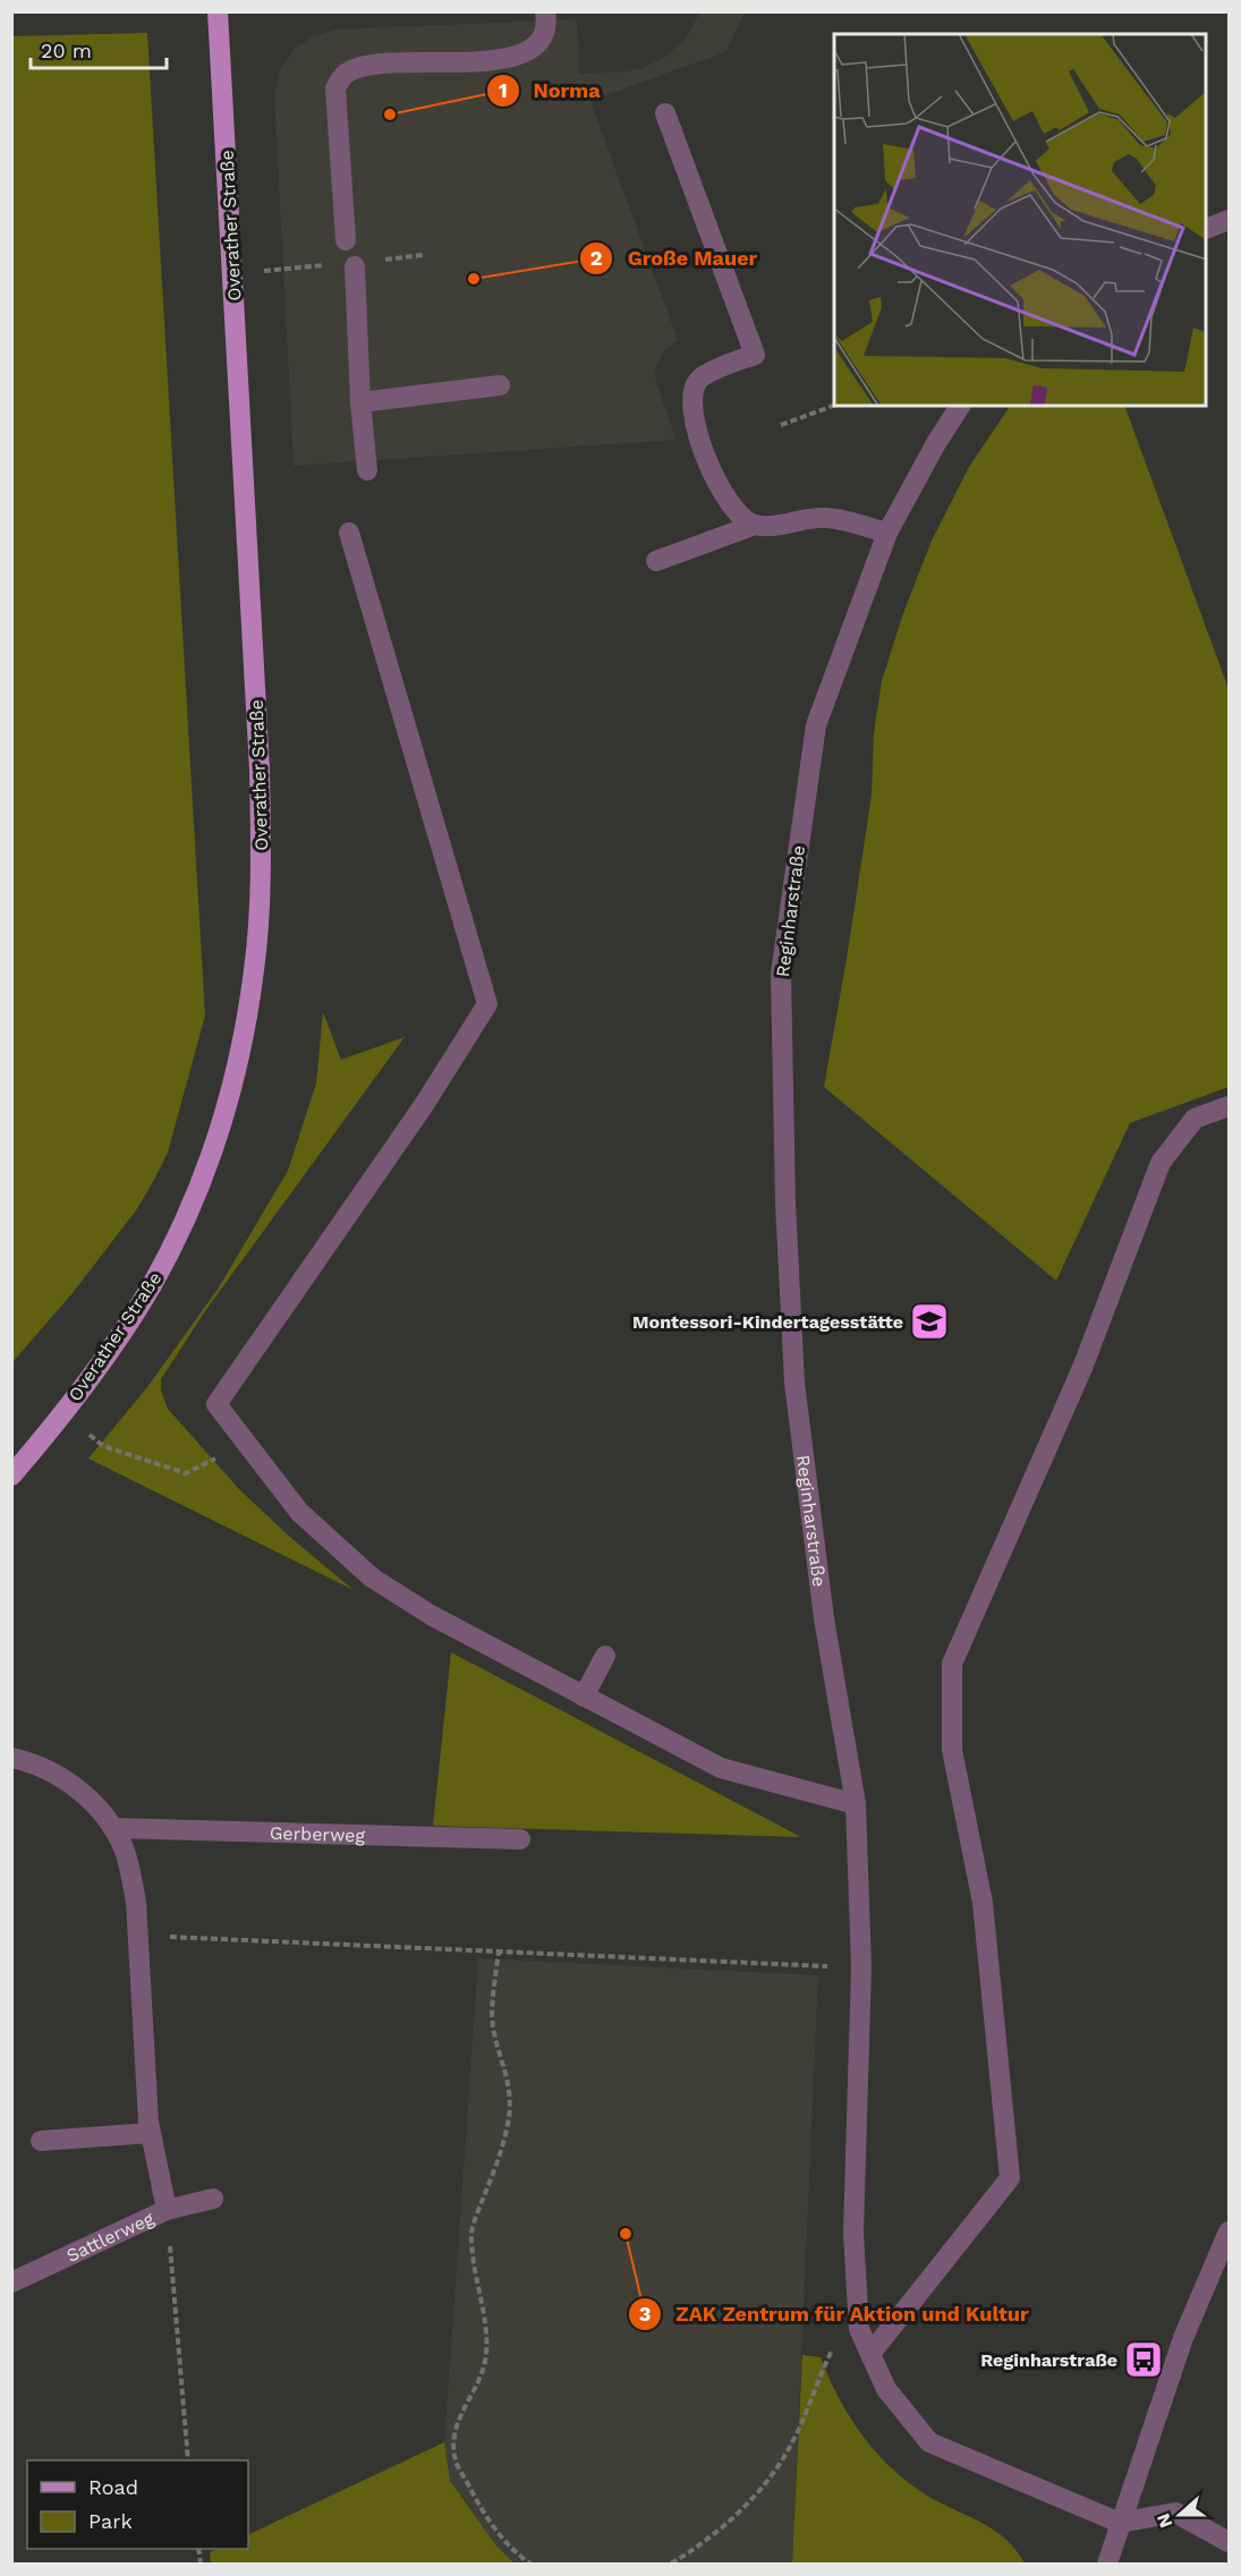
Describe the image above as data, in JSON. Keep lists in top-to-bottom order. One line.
{"streets":{"main road":["Overather Straße"],"street":["Reginharstraße","Gerberweg","Sattlerweg"]},"places":{"other":["Norma","Große Mauer","ZAK Zentrum für Aktion und Kultur"],"school or university":["Montessori-Kindertagesstätte"],"bus stop":["Reginharstraße"]},"legend":["Road","Park"],"scale_bar":"20 m","north":"left"}
